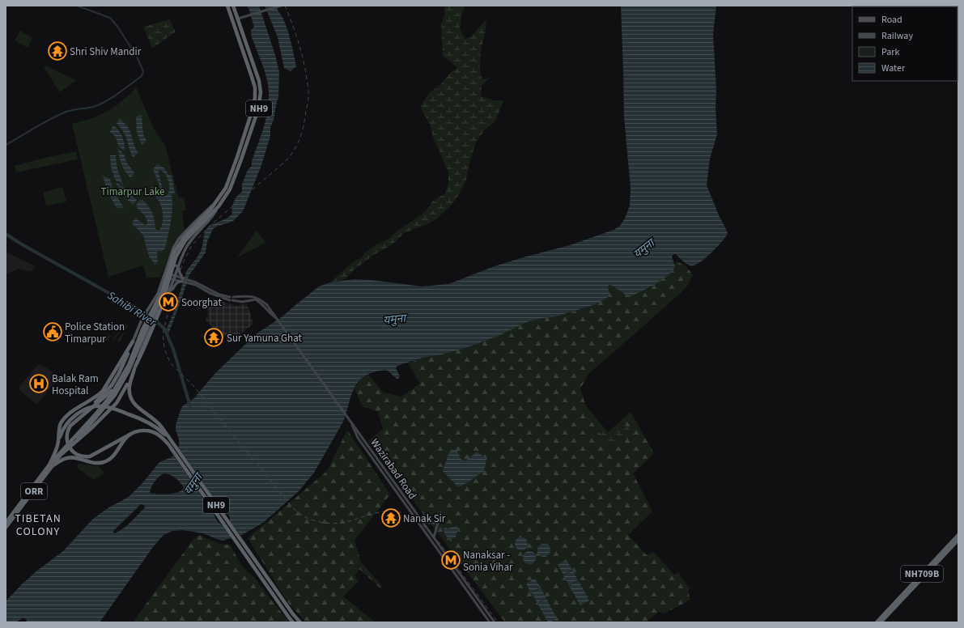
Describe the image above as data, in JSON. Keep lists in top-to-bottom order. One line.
{"streets":{"highway":["NH9","ORR","NH709B"],"main road":["Wazirabad Road"]},"districts":["TIBETAN COLONY"],"water":["यमुना","Sahibi River"],"parks":["Timarpur Lake"],"places":{"temple":["Shri Shiv Mandir","Sur Yamuna Ghat","Nanak Sir"],"metro station":["Soorghat","Nanaksar - Sonia Vihar"],"public building":["Police Station Timarpur"],"hospital":["Balak Ram Hospital"]},"legend":["Road","Railway","Park","Water"]}
